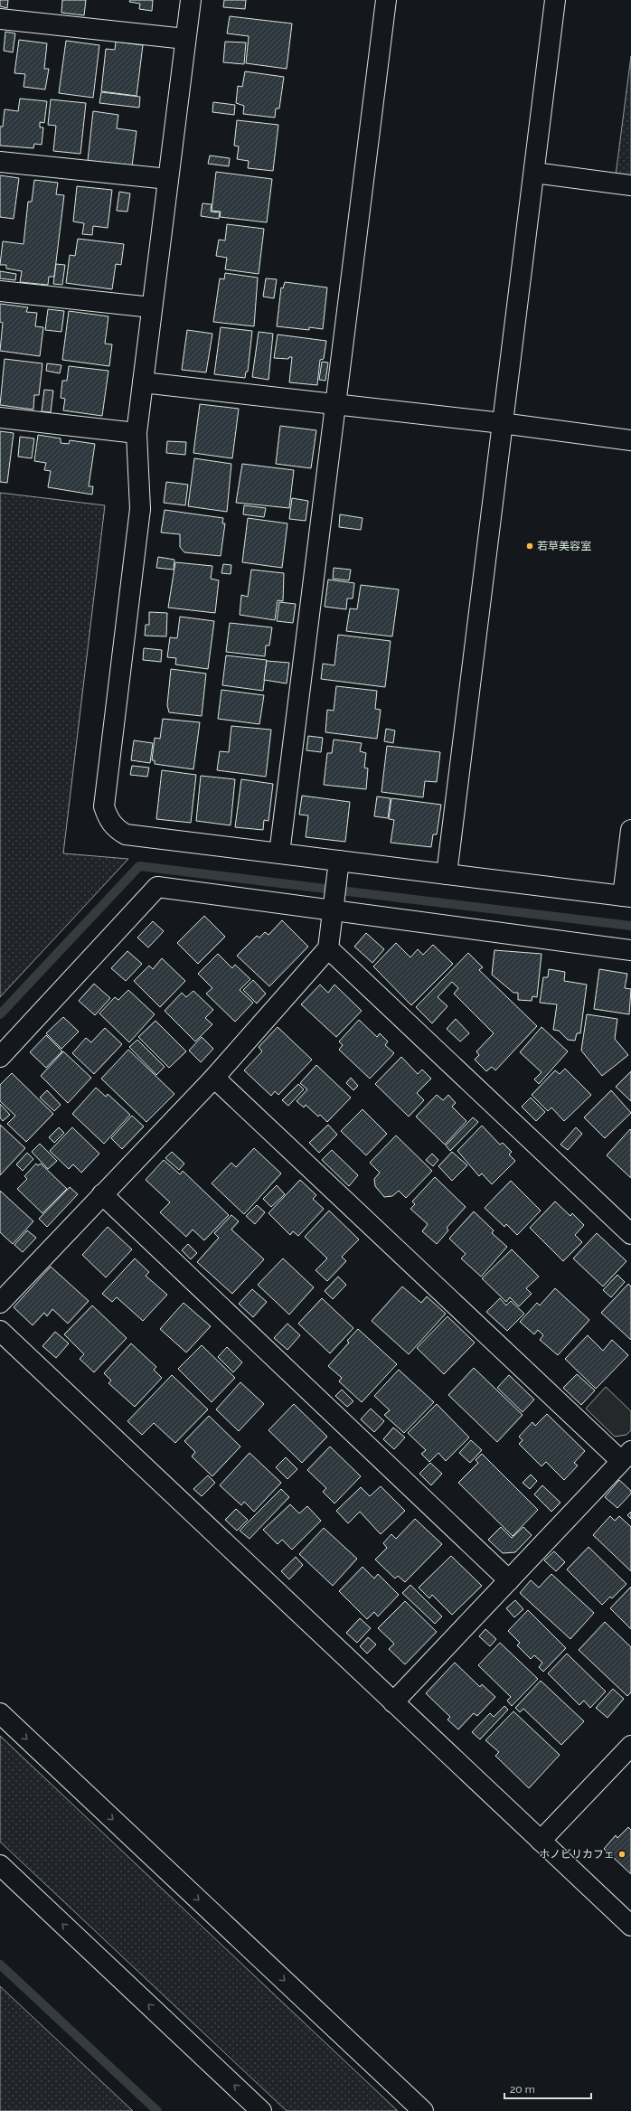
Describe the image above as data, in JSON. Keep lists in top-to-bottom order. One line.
{"places":["若草美容室","ホノビリカフェ"],"scale_bar":"20 m"}
